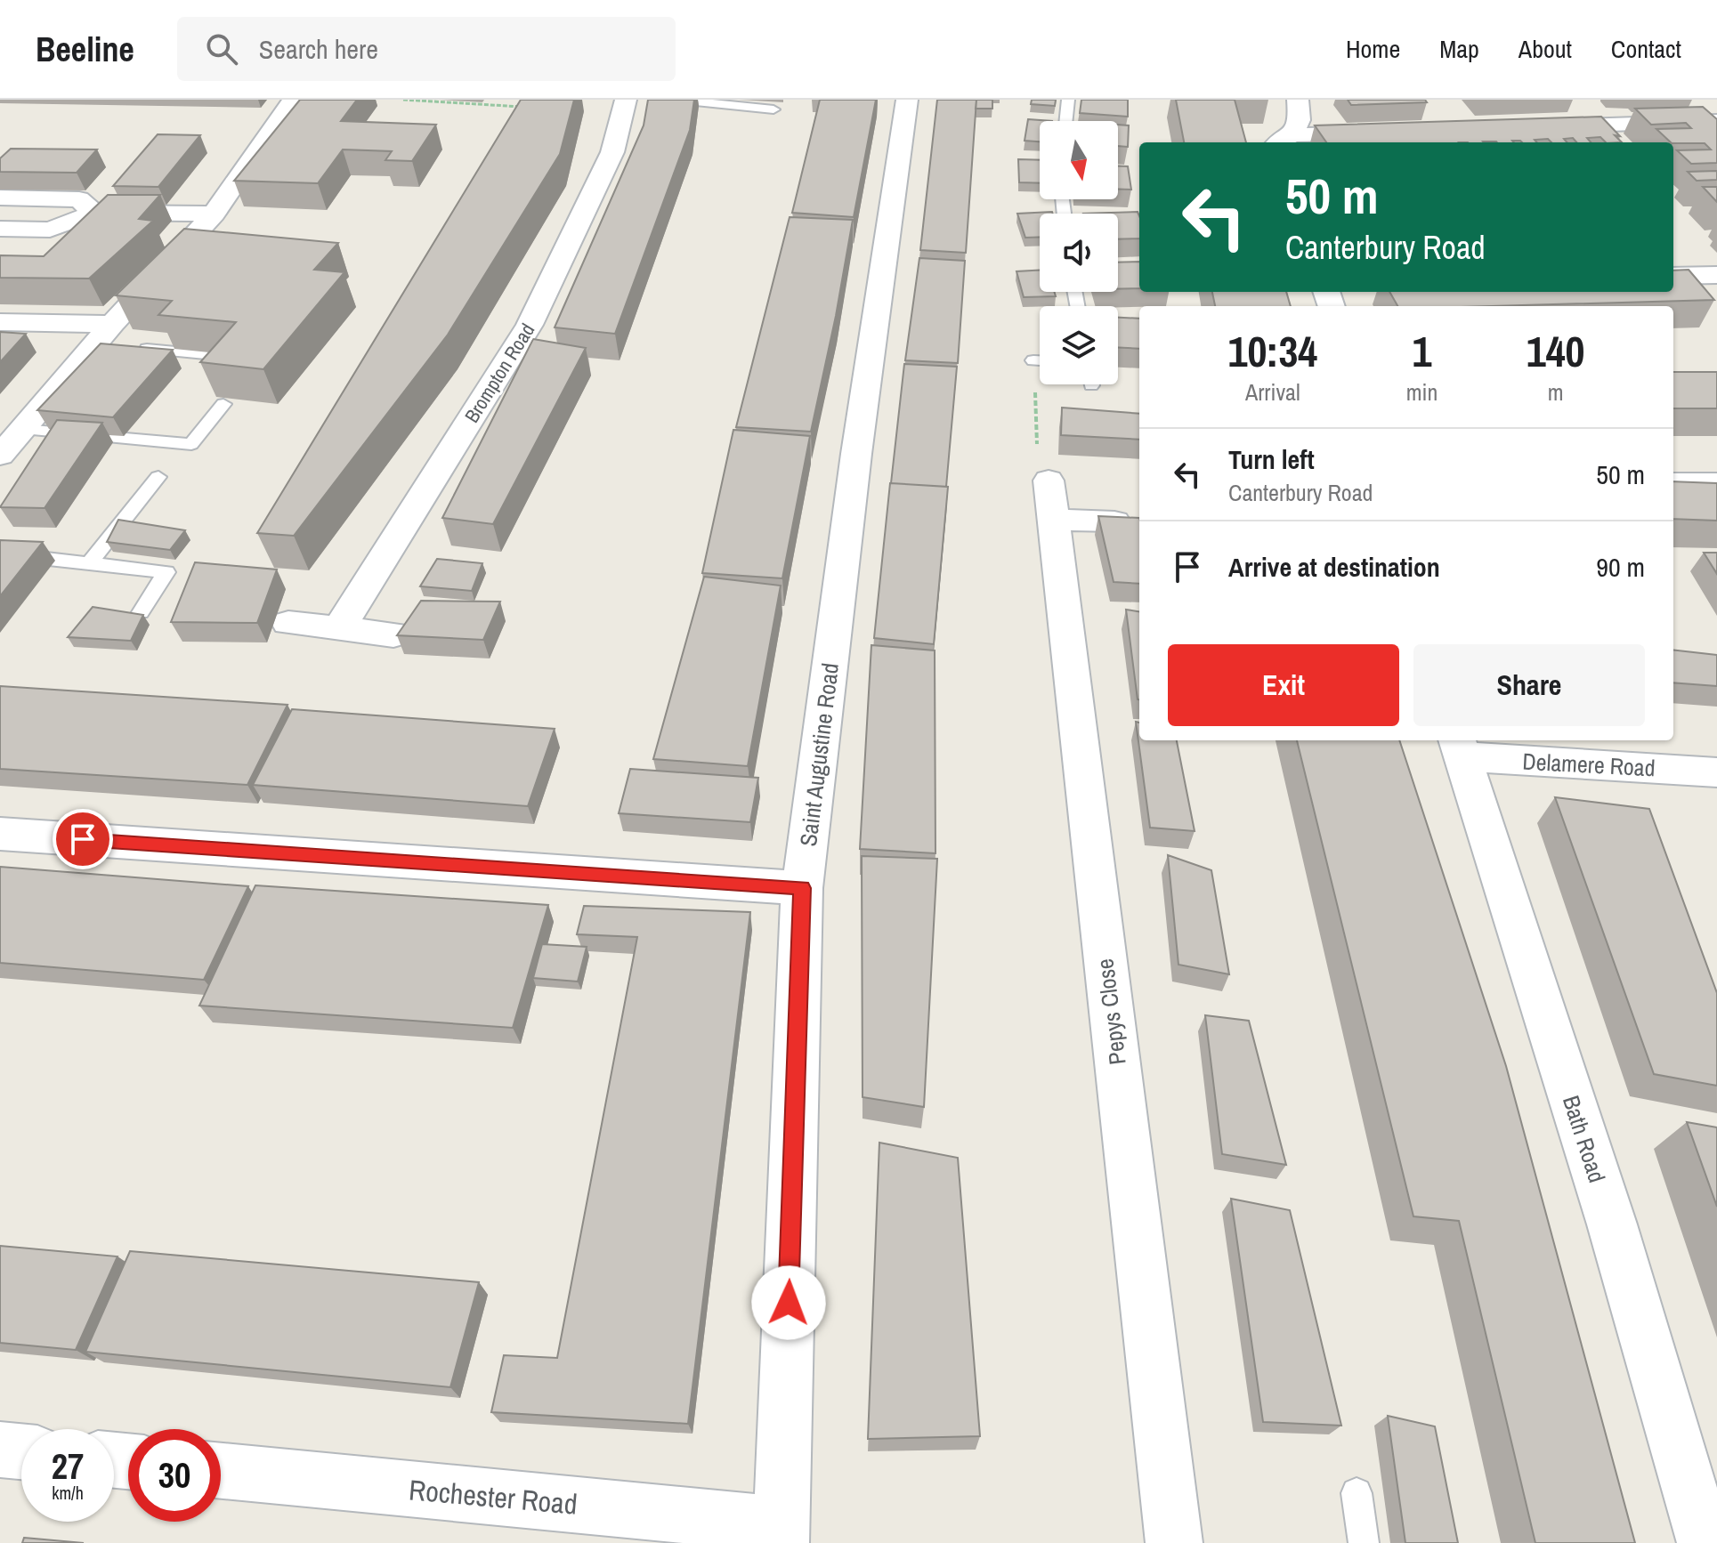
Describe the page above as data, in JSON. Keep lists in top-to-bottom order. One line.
{"streets":{"street":["Brompton Road","Saint Augustine Road","Delamere Road","Pepys Close","Bath Road","Rochester Road"]},"crossings":[["Saint Augustine Road","Rochester Road"],["Delamere Road","Bath Road"]],"north":"bottom","page":{"header":"Beeline","search":"Search here","nav":["Home","Map","About","Contact"],"turn":["50 m","Canterbury Road"],"eta":["10:34","Arrival","1","min","140","m"],"list":[{"name":"Turn left","note":"Canterbury Road","value":"50 m"},{"name":"Arrive at destination","value":"90 m"}],"buttons":["Exit","Share"],"speed":"27 km/h","limit":"30"}}
